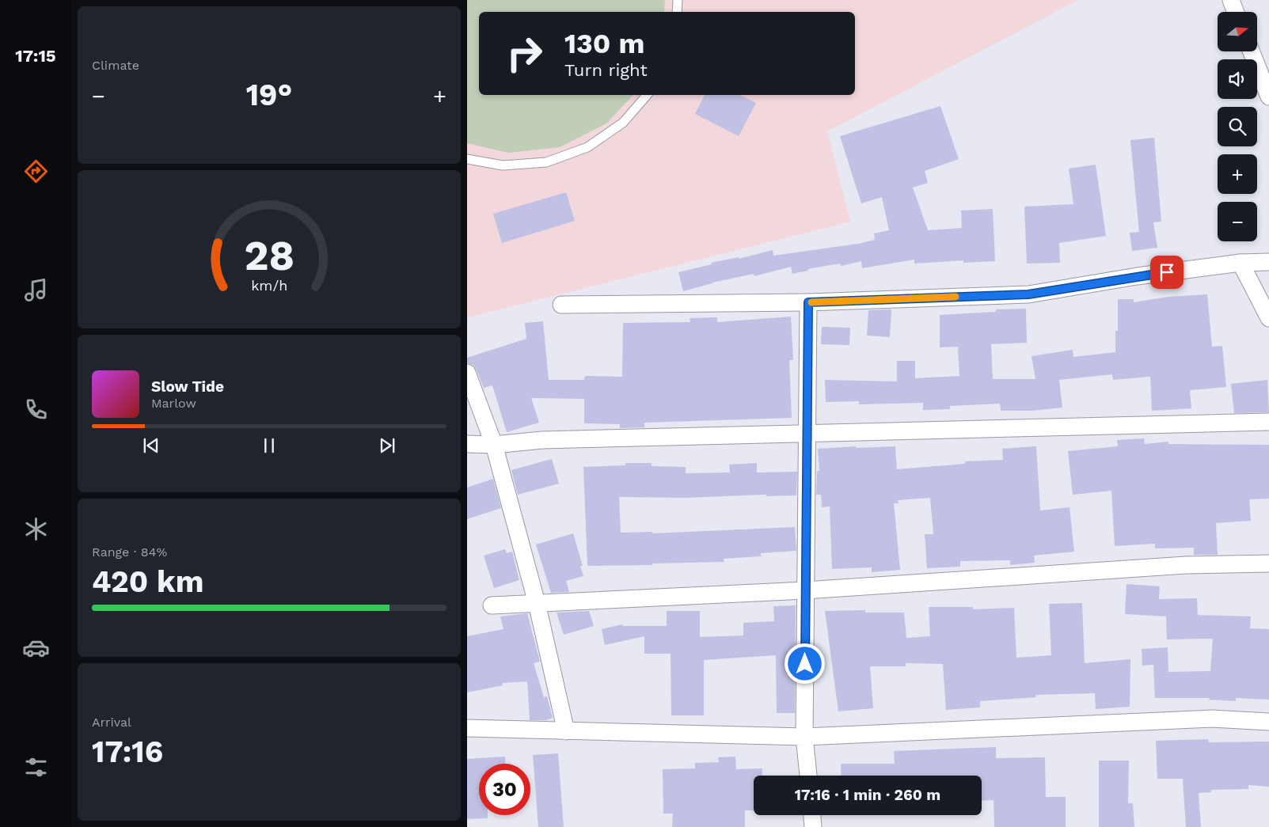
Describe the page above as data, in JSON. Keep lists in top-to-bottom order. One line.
{"north":"right","page":{"tabs":"17:15","tile":["Climate",["Range · 84%","420 km"],["Arrival","17:16"]],"map_buttons":["+","−"],"turn":["130 m","Turn right"],"heat":["−","19°","+"],"song":["Slow Tide","Marlow"],"limit":"30","trip":"17:16 · 1 min · 260 m","gauge":["28","km/h"]}}
